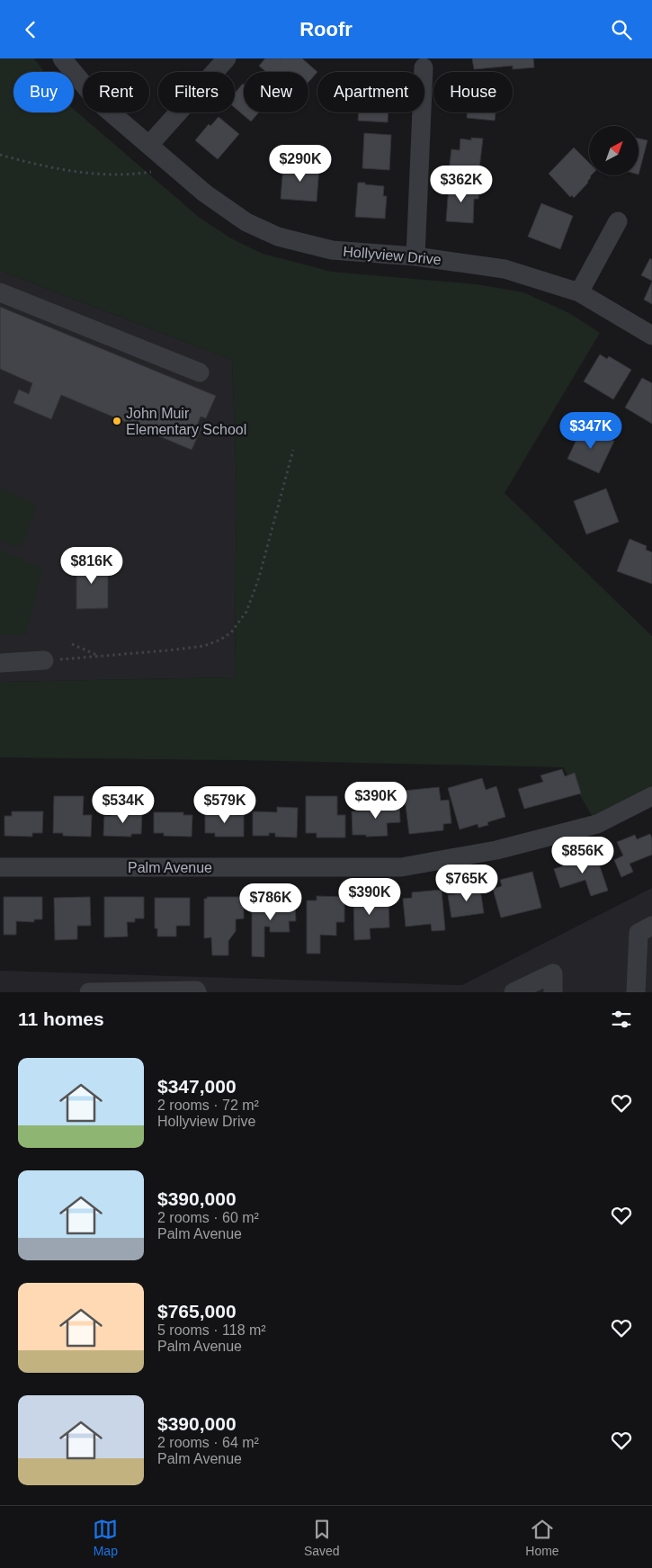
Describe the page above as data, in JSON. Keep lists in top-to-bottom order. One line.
{"streets":{"street":["Hollyview Drive","Palm Avenue"]},"places":["John Muir Elementary School"],"north":"top right","page":{"header":"Roofr","chip":["Buy","Rent","Filters","New","Apartment","House"],"price":["$290K","$362K","$347K","$816K","$390K","$534K","$579K","$856K","$765K","$390K","$786K"],"heading":"11 homes","list":[{"name":"$347,000","note":"2 rooms · 72 m² · Hollyview Drive"},{"name":"$390,000","note":"2 rooms · 60 m² · Palm Avenue"},{"name":"$765,000","note":"5 rooms · 118 m² · Palm Avenue"},{"name":"$390,000","note":"2 rooms · 64 m² · Palm Avenue"}],"tabs":["Map","Saved","Home"]}}
